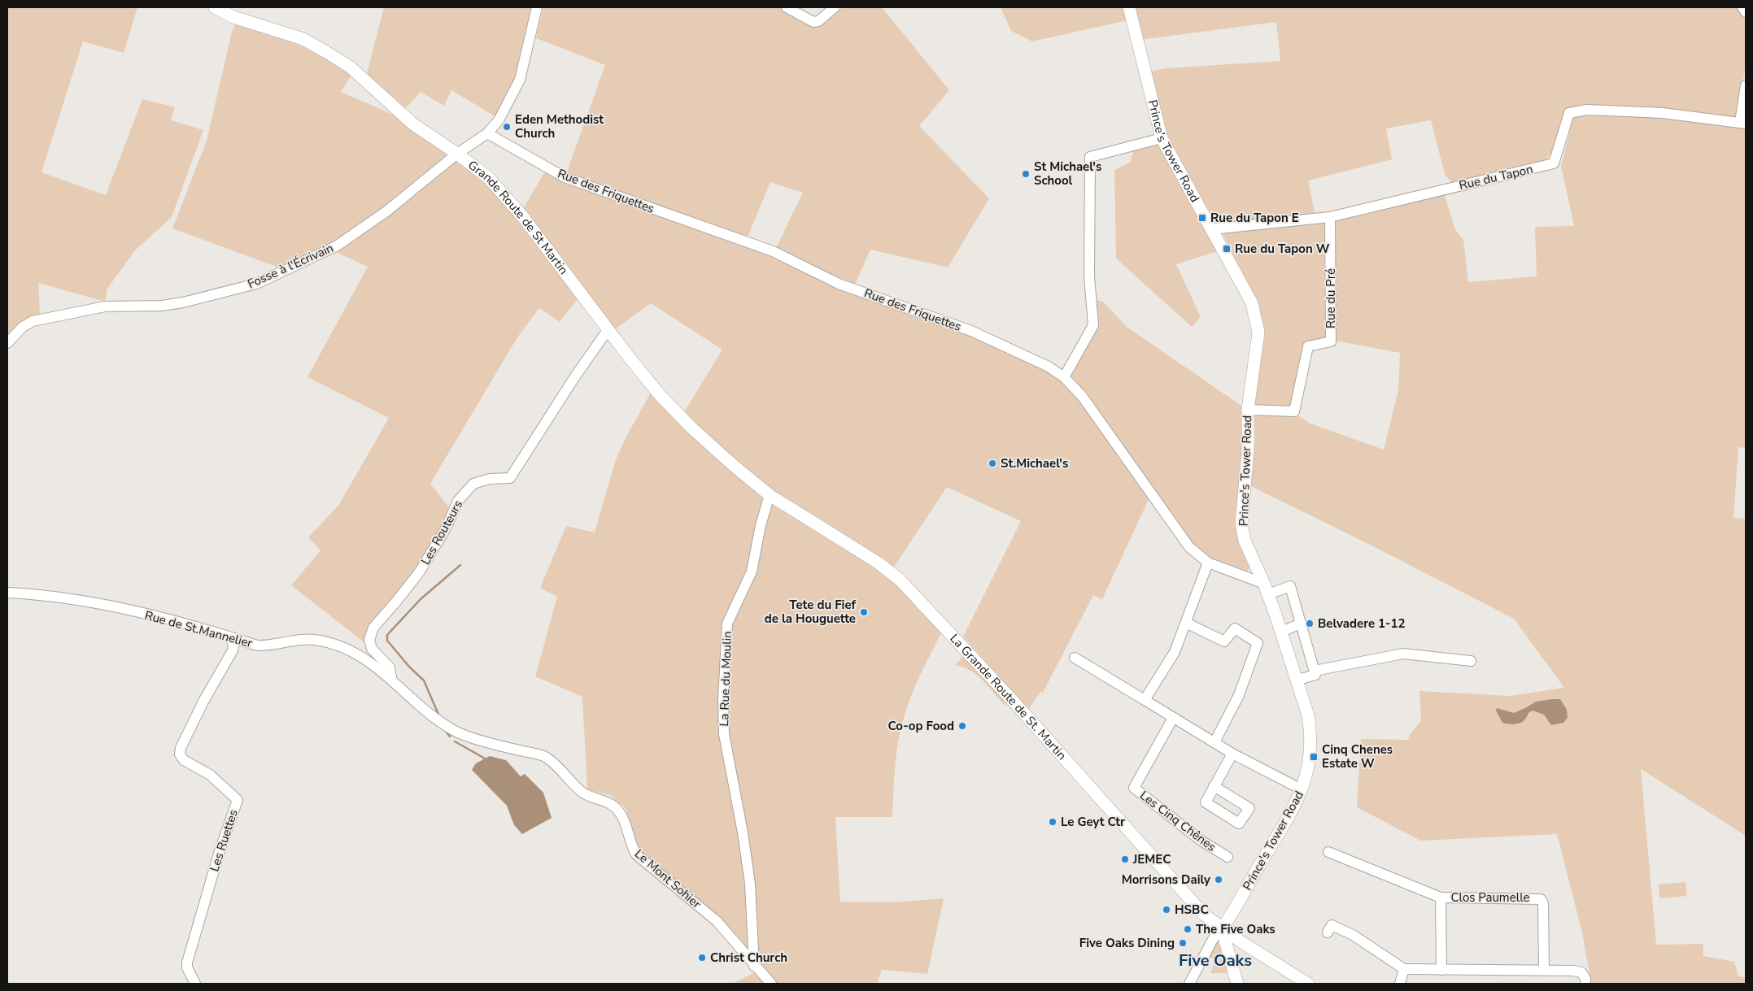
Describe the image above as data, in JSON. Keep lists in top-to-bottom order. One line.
{"streets":{"main road":["Prince's Tower Road","Grande Route de St Martin","La Grande Route de St. Martin"],"street":["Rue du Tapon","Rue des Friquettes","Fosse à l'Écrivain","Rue du Pré","Les Routeurs","Rue de St.Mannelier","La Rue du Moulin","Les Cinq Chênes","Les Ruettes","Le Mont Sohier","Clos Paumelle"]},"crossings":[["Prince's Tower Road","Rue du Tapon"],["Prince's Tower Road","Rue des Friquettes"],["Prince's Tower Road","Rue du Pré"],["Prince's Tower Road","La Grande Route de St. Martin"],["Rue du Tapon","Rue du Pré"],["Rue des Friquettes","Fosse à l'Écrivain"],["Grande Route de St Martin","Fosse à l'Écrivain"],["Grande Route de St Martin","Les Routeurs"],["Grande Route de St Martin","La Rue du Moulin"],["Grande Route de St Martin","La Grande Route de St. Martin"],["Les Routeurs","Rue de St.Mannelier"],["Rue de St.Mannelier","Les Ruettes"],["Rue de St.Mannelier","Le Mont Sohier"],["La Rue du Moulin","La Grande Route de St. Martin"],["La Rue du Moulin","Le Mont Sohier"]],"districts":["Five Oaks"],"places":{"other":["Eden Methodist Church","St Michael's School","St.Michael's","Tete du Fief de la Houguette","Belvadere 1-12","Co-op Food","Le Geyt Ctr","JEMEC","Morrisons Daily","HSBC","The Five Oaks","Five Oaks Dining","Christ Church"],"transit":["Rue du Tapon E","Rue du Tapon W","Cinq Chenes Estate W"]}}
